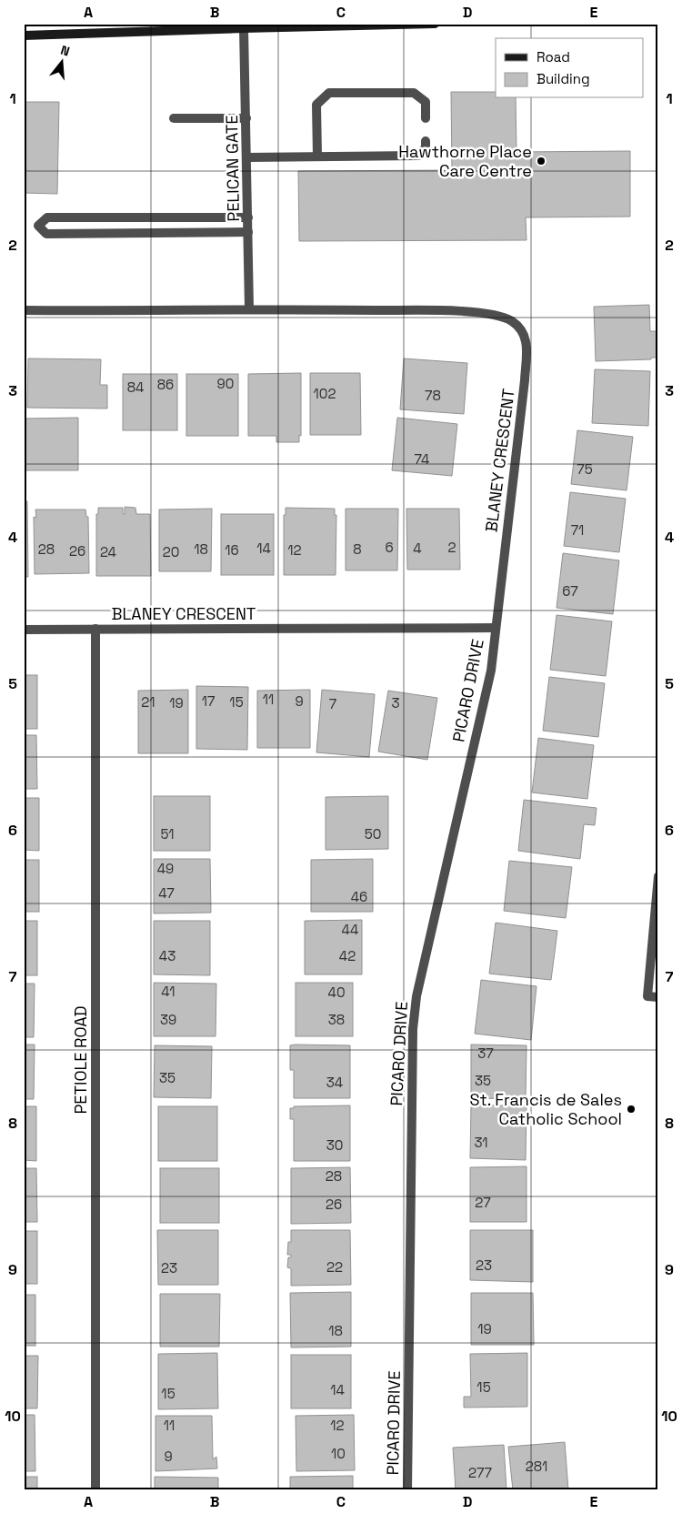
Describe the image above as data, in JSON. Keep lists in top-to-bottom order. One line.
{"streets":{"street":["PELICAN GATE","BLANEY CRESCENT","PICARO DRIVE","PETIOLE ROAD"]},"crossings":[["PELICAN GATE","BLANEY CRESCENT"],["BLANEY CRESCENT","PICARO DRIVE"],["BLANEY CRESCENT","PETIOLE ROAD"]],"places":["Hawthorne Place Care Centre","St. Francis de Sales Catholic School"],"house_numbers":["90","86","84","102","78","74","75","71","6","2","14","4","28","18","8","16","12","26","24","20","67","11","17","9","21","15","19","3","7","51","50","49","47","46","44","43","42","41","40","39","38","37","35","35","34","31","30","28","27","26","23","22","23","19","18","15","14","15","11","12","10","9","281","277"],"legend":["Road","Building"],"north":"top","grid":{"columns":["A","B","C","D","E"],"rows":["1","2","3","4","5","6","7","8","9","10"]}}
